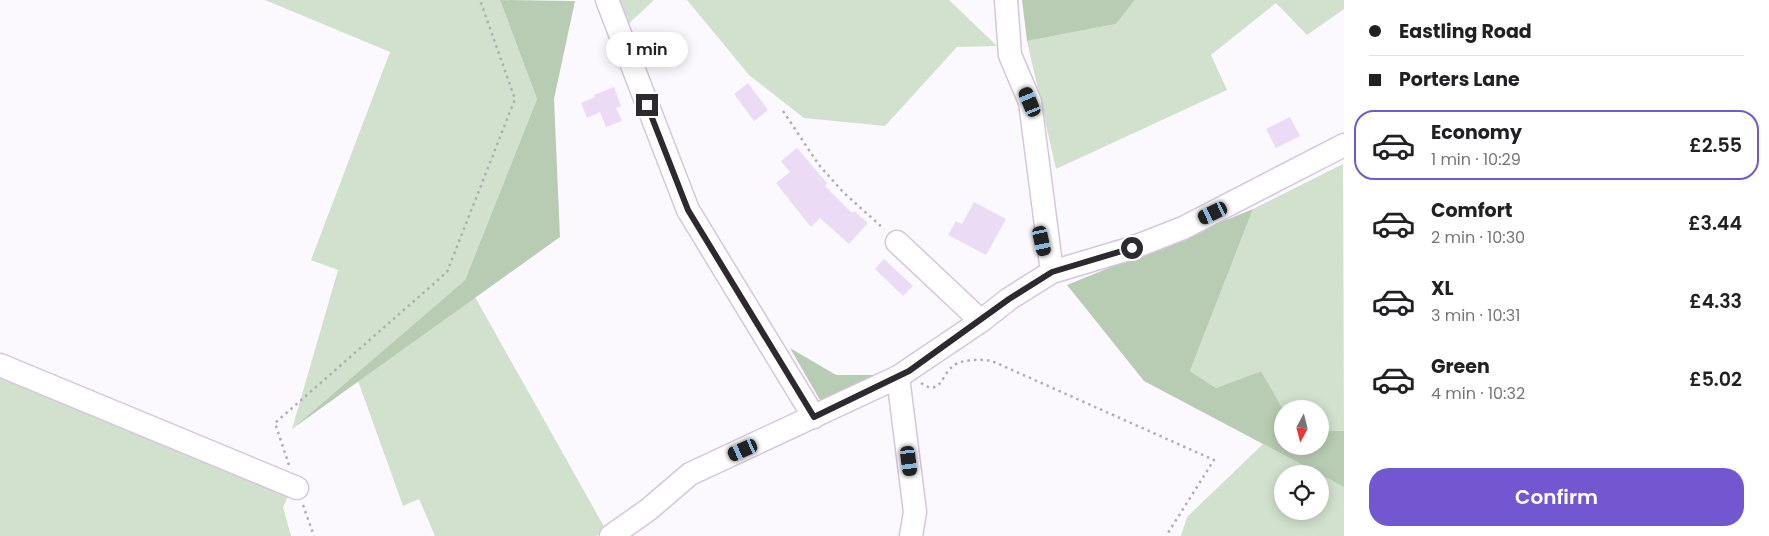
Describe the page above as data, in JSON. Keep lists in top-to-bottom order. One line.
{"north":"bottom","page":{"banner":["Eastling Road","Porters Lane"],"bubble":"1 min","list":[{"name":"Economy","note":"1 min · 10:29","value":"£2.55"},{"name":"Comfort","note":"2 min · 10:30","value":"£3.44"},{"name":"XL","note":"3 min · 10:31","value":"£4.33"},{"name":"Green","note":"4 min · 10:32","value":"£5.02"}],"buttons":"Confirm"}}
